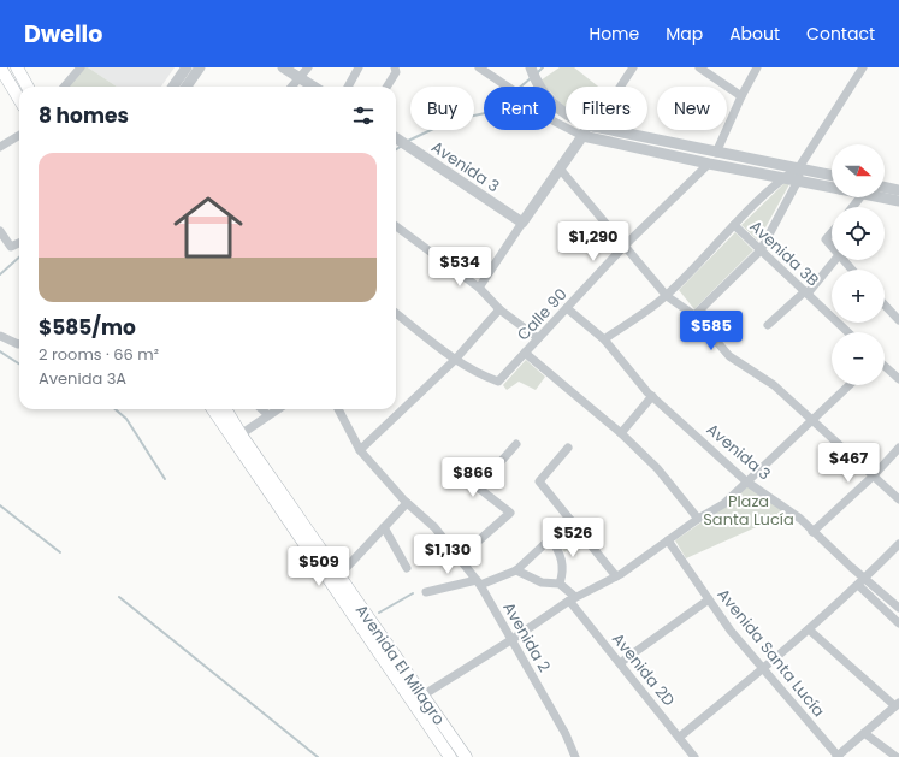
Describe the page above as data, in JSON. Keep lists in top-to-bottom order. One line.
{"streets":{"main road":["Avenida El Milagro"],"street":["Avenida 3","Avenida 3B","Calle 90","Avenida 2","Avenida Santa Lucía","Avenida 2D"]},"crossings":[["Avenida 3","Calle 90"]],"parks":["Plaza Santa Lucía"],"north":"right","page":{"header":"Dwello","nav":["Home","Map","About","Contact"],"chip":["Buy","Rent","Filters","New"],"heading":"8 homes","map_buttons":["+","−"],"list":[{"name":"$585/mo","note":"2 rooms · 66 m² · Avenida 3A"}],"price":["$1,290","$534","$585","$467","$866","$526","$1,130","$509"]}}
